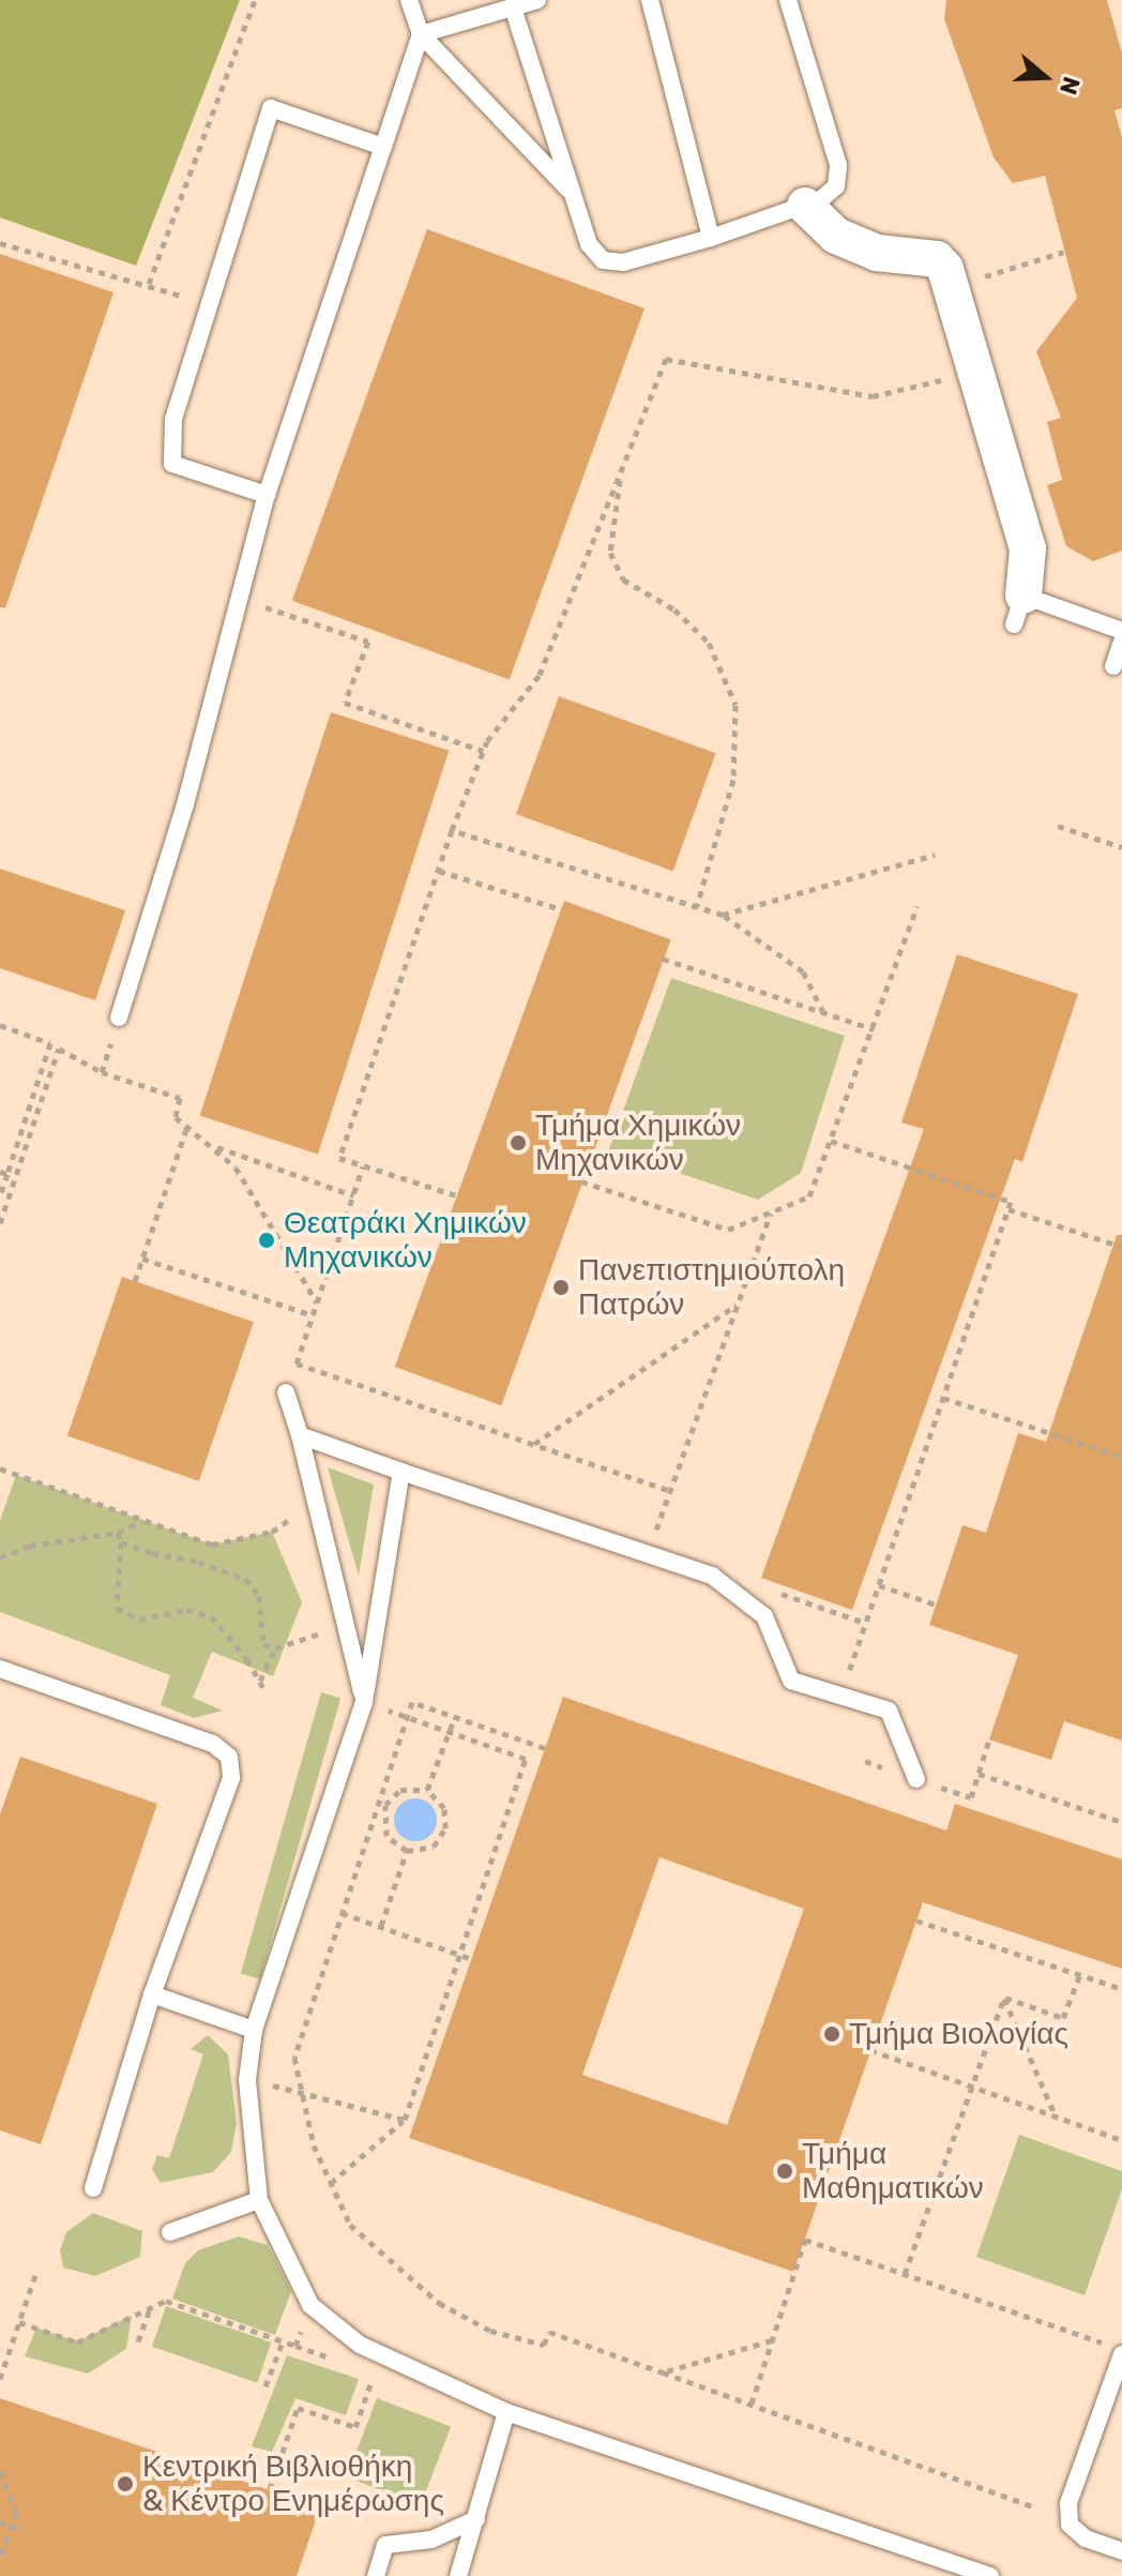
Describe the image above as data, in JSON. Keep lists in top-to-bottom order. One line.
{"places":["Τμήμα Χημικών Μηχανικών","Θεατράκι Χημικών Μηχανικών","Πανεπιστημιούπολη Πατρών","Τμήμα Βιολογίας","Τμήμα Μαθηματικών","Κεντρική Βιβλιοθήκη & Κέντρο Ενημέρωσης"],"north":"right"}
